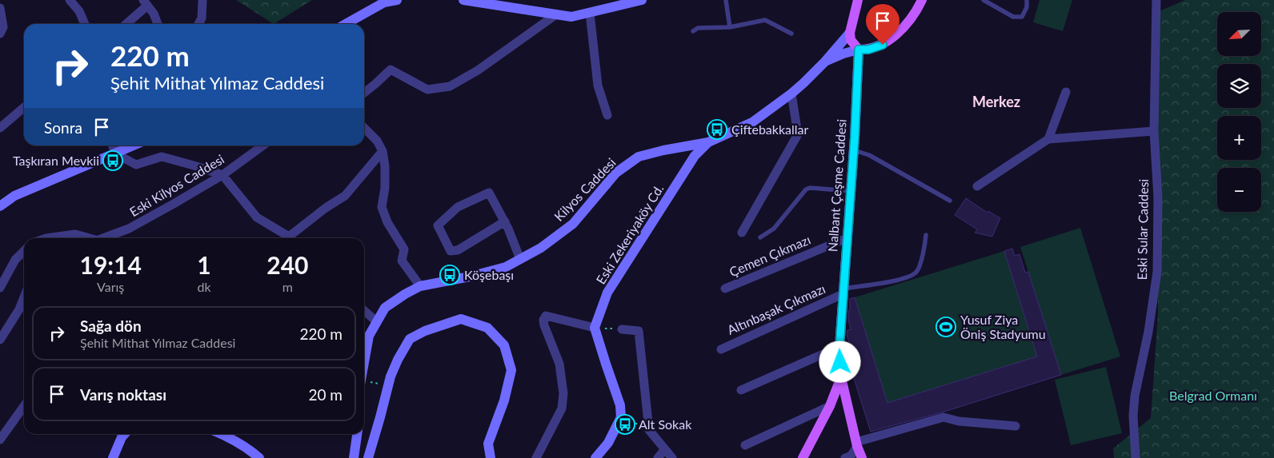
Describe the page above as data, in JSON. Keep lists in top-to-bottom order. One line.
{"streets":{"main road":["Nalbant Çeşme Caddesi"],"street":["Eski Kilyos Caddesi","Kilyos Caddesi","Eski Sular Caddesi","Eski Zekeriyaköy Cd.","Çemen Çıkmazı","Altınbaşak Çıkmazı"]},"crossings":[["Nalbant Çeşme Caddesi","Çemen Çıkmazı"],["Nalbant Çeşme Caddesi","Altınbaşak Çıkmazı"],["Kilyos Caddesi","Eski Zekeriyaköy Cd."]],"districts":["Merkez"],"parks":["Belgrad Ormanı"],"places":{"bus stop":["Çiftebakkallar","Taşkıran Mevkii","Köşebaşı","Alt Sokak"],"sports":["Yusuf Ziya Öniş Stadyumu"]},"north":"bottom left","page":{"map_buttons":["+","−"],"turn":["220 m","Şehit Mithat Yılmaz Caddesi"],"then":"Sonra","eta":["19:14","Varış","1","dk","240","m"],"list":[{"name":"Sağa dön","note":"Şehit Mithat Yılmaz Caddesi","value":"220 m"},{"name":"Varış noktası","value":"20 m"}]}}
